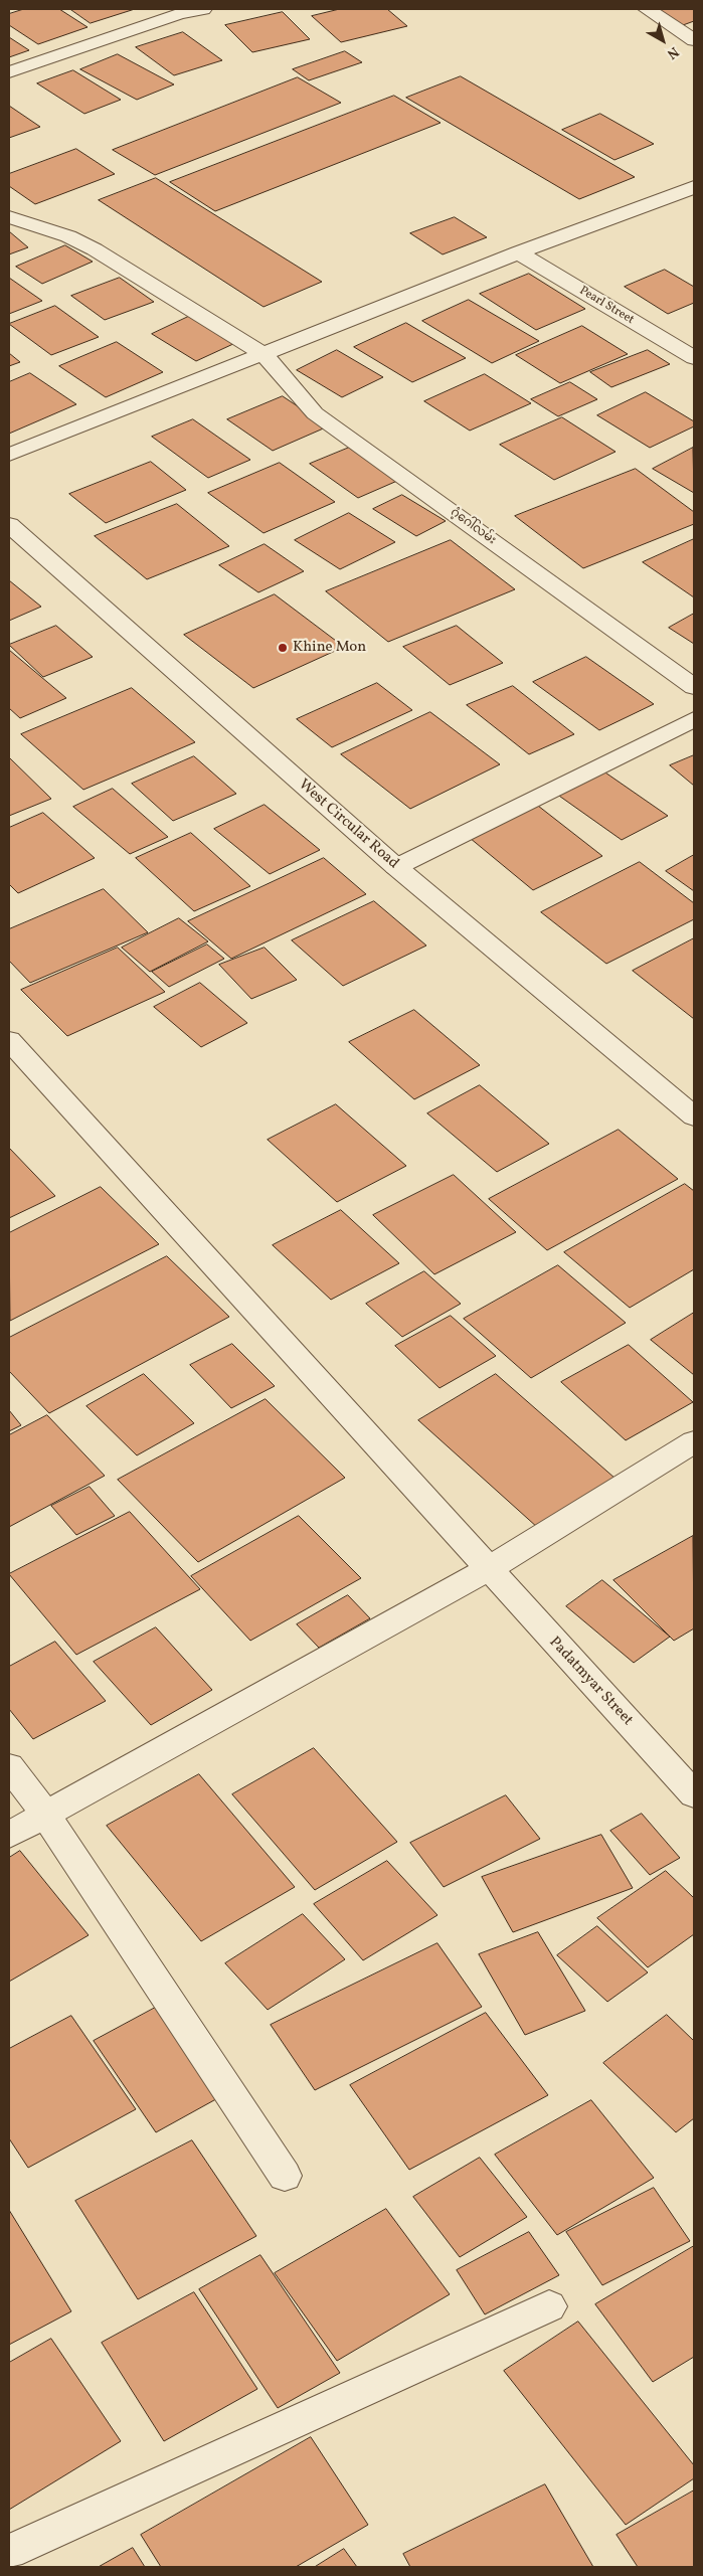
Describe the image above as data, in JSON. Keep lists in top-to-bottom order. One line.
{"streets":{"street":["Pearl Street","ဂံ့ဂေါ်လမ်း","West Circular Road","Padatmyar Street"]},"places":["Khine Mon"],"north":"bottom right"}
